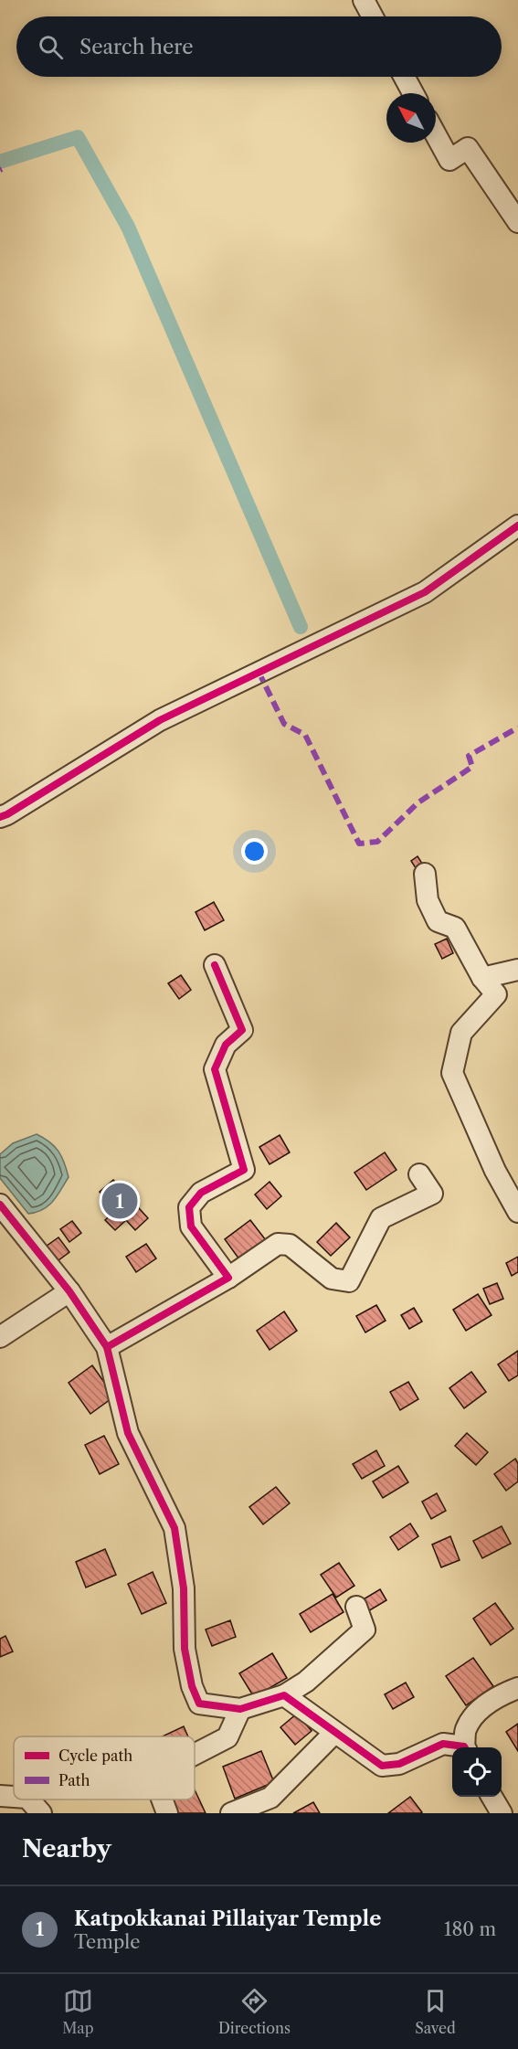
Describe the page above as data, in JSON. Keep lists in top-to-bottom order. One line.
{"legend":["Cycle path","Path"],"north":"top left","page":{"search":"Search here","pins":"1","heading":"Nearby","list":[{"mark":"1","name":"Katpokkanai Pillaiyar Temple","note":"Temple","value":"180 m"}],"nav":["Map","Directions","Saved"]}}
